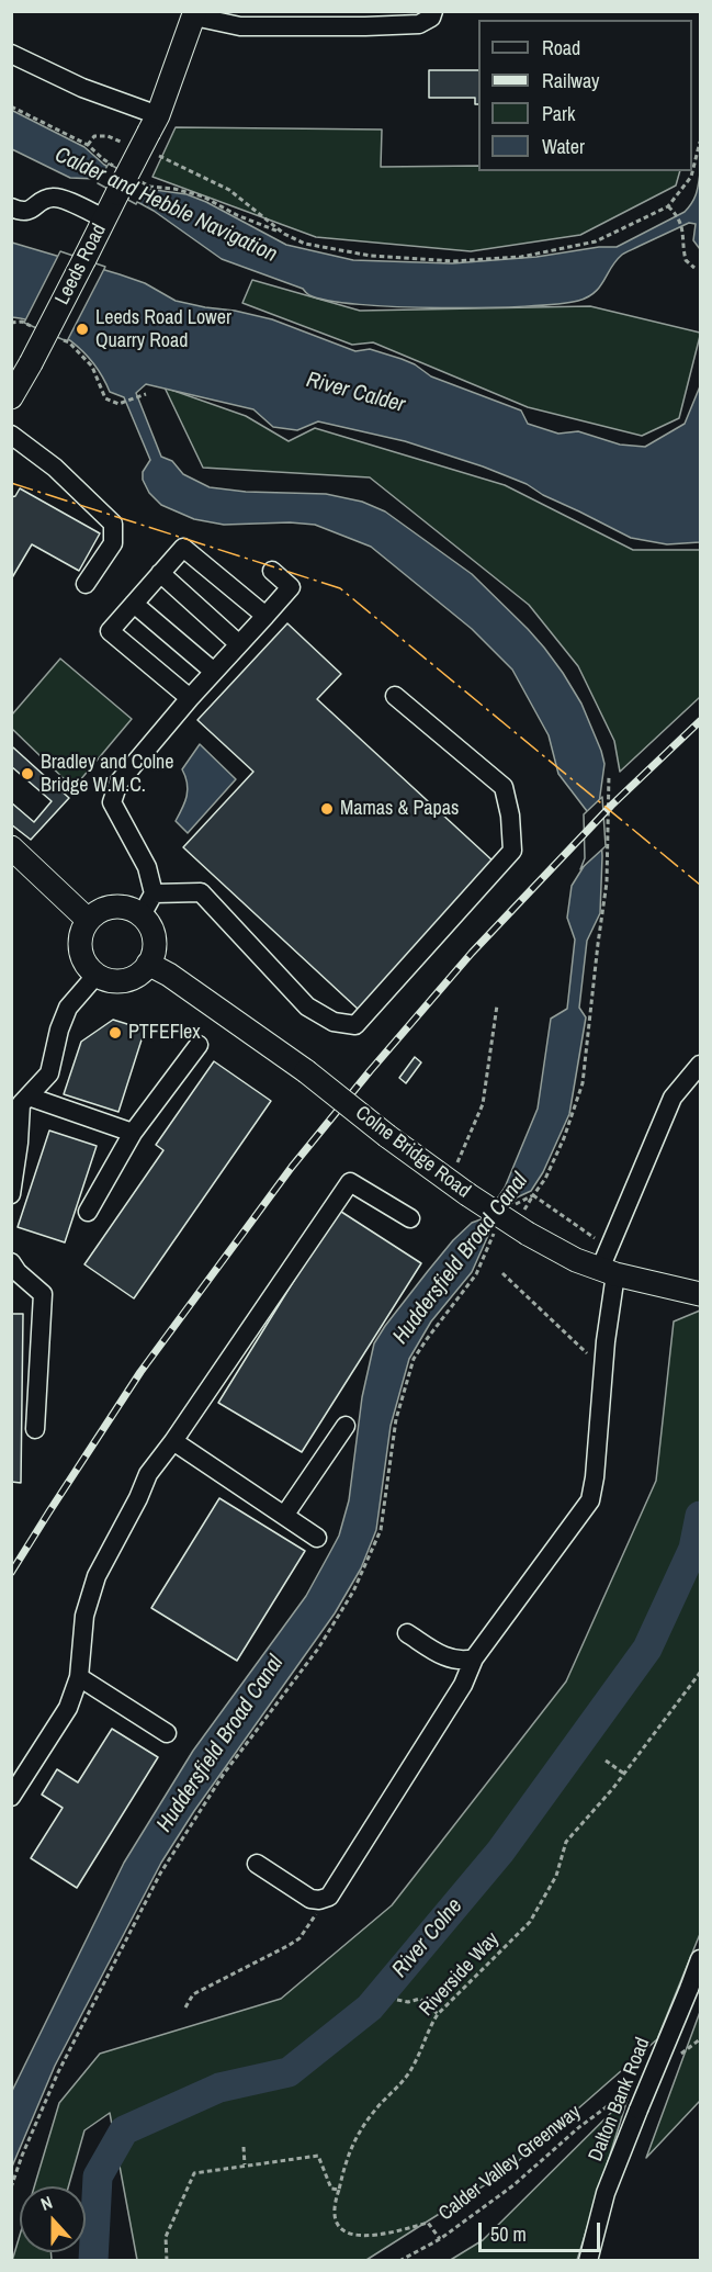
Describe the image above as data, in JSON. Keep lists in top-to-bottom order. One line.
{"streets":{"main road":["Leeds Road","Colne Bridge Road"],"street":["Dalton Bank Road"],"path":["Riverside Way","Calder Valley Greenway"]},"crossings":[["Riverside Way","Calder Valley Greenway"]],"water":["Calder and Hebble Navigation","River Calder","Huddersfield Broad Canal","River Colne"],"places":["Leeds Road Lower Quarry Road","Bradley and Colne Bridge W.M.C.","Mamas & Papas","PTFEFlex"],"legend":["Road","Railway","Park","Water"],"scale_bar":"50 m","north":"top"}
